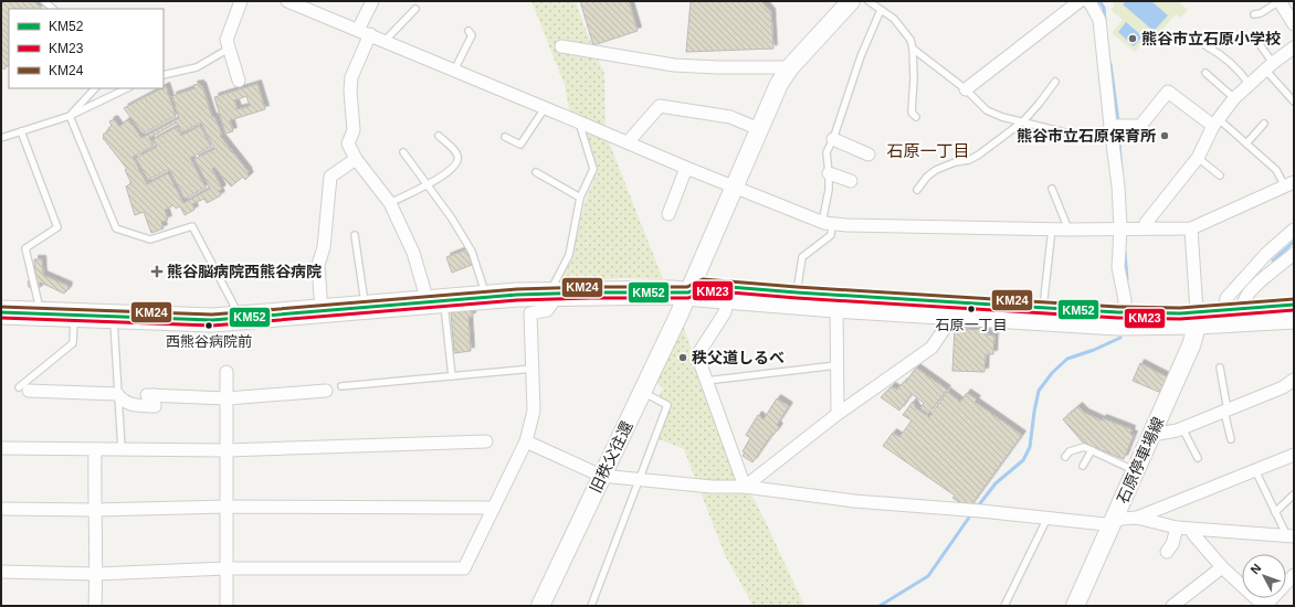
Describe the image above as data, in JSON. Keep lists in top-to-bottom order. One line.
{"streets":{"street":["旧秩父往還","石原停車場線"]},"districts":["石原一丁目"],"places":{"other":["熊谷市立石原小学校","熊谷市立石原保育所","石原一丁目","西熊谷病院前","秩父道しるべ"],"health":["熊谷脳病院西熊谷病院"]},"lines":["transit line KM24","transit line KM52","transit line KM23"],"legend":["KM52","KM23","KM24"],"north":"top left"}
